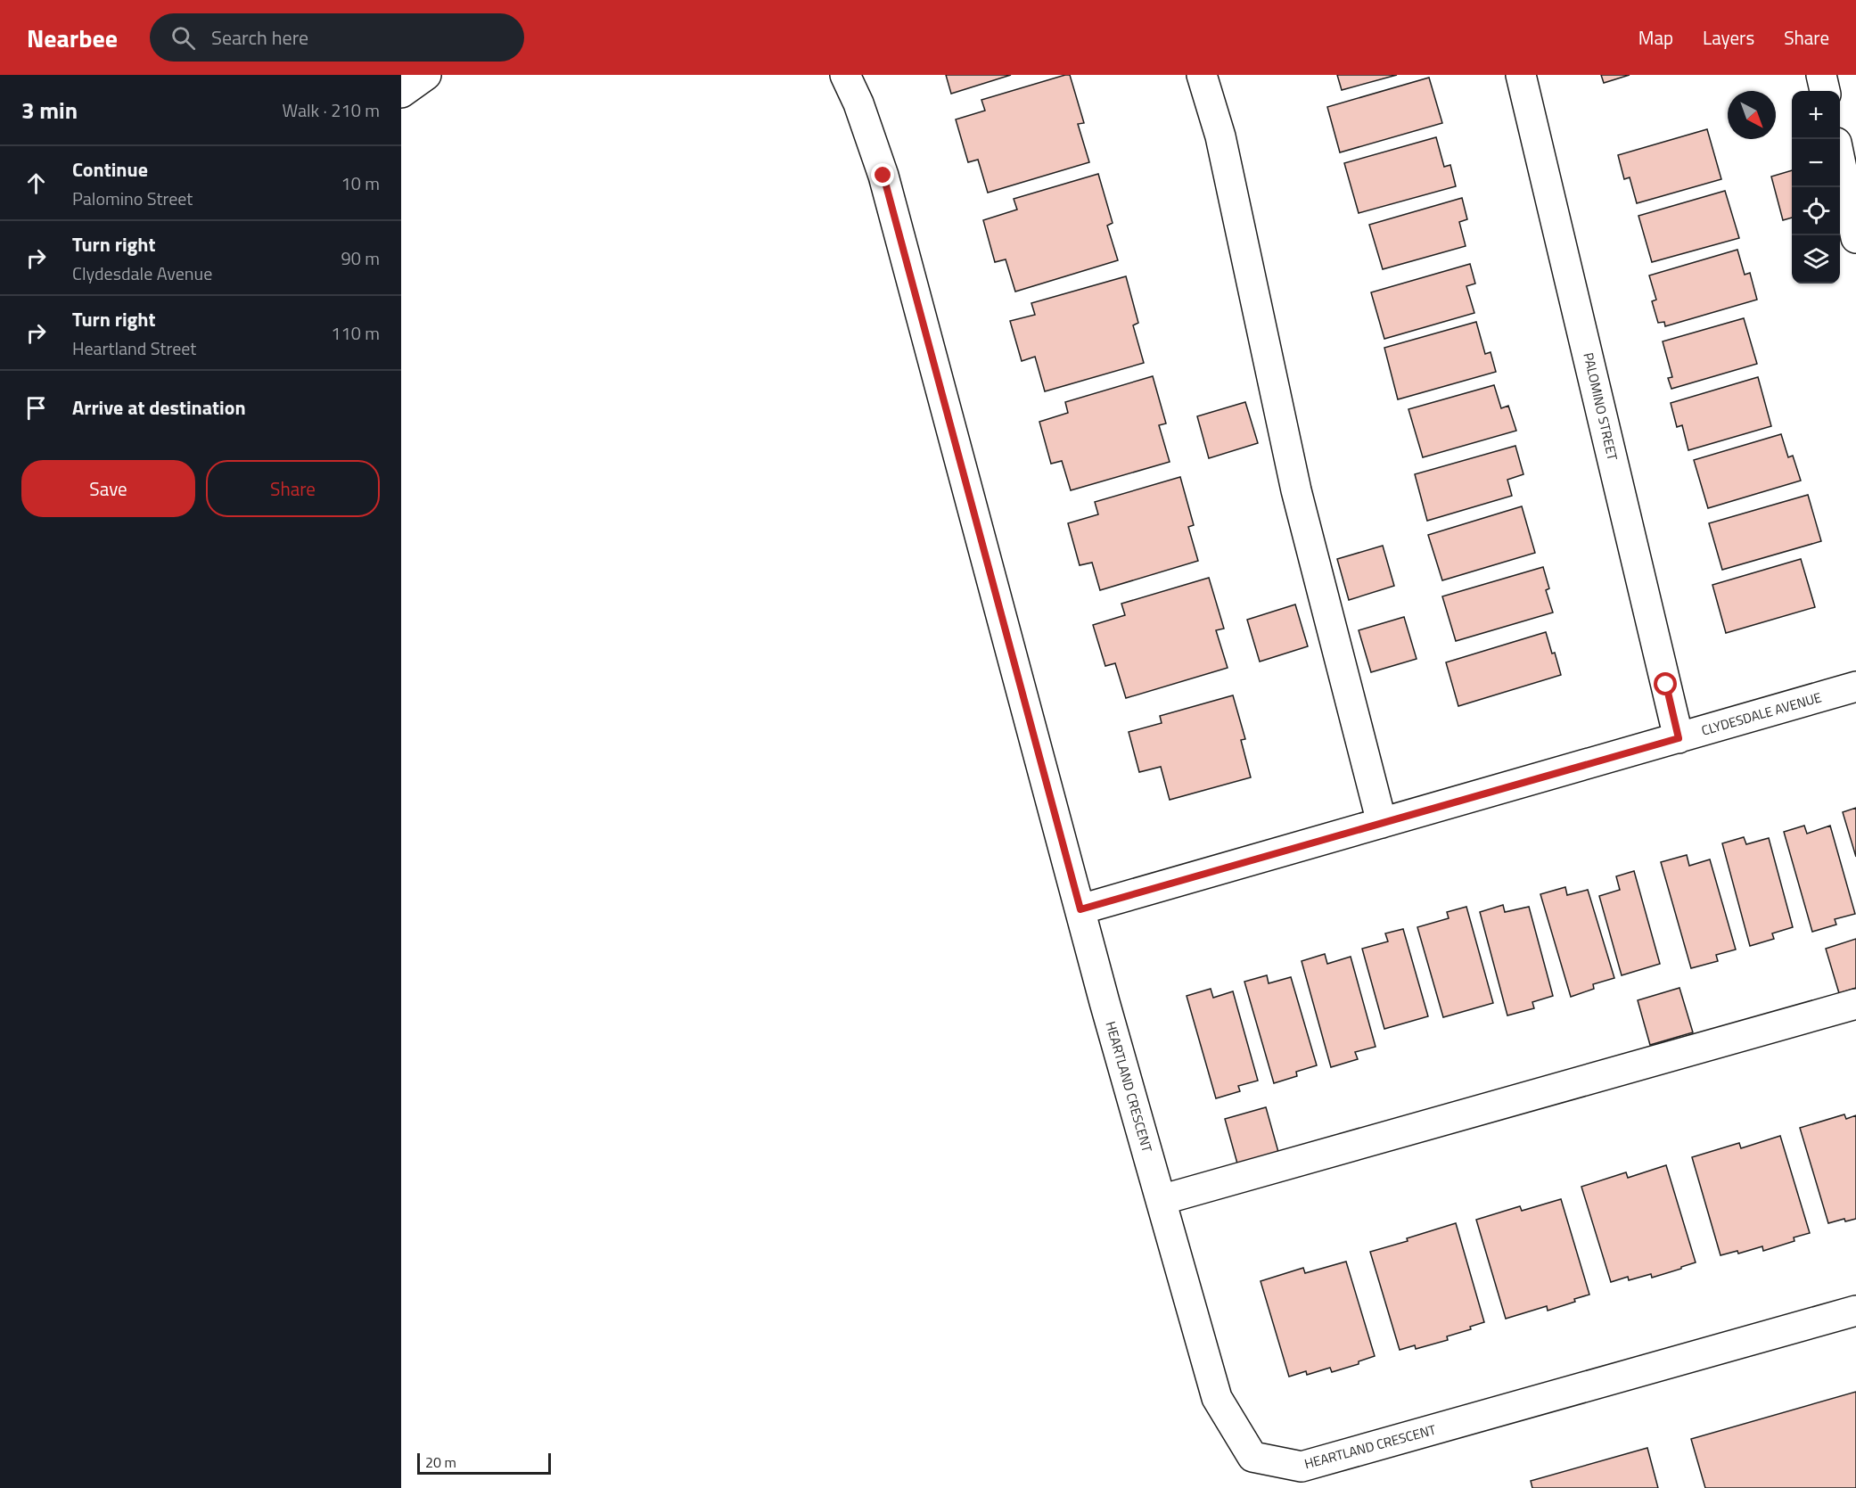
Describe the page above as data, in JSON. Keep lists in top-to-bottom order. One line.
{"streets":{"street":["PALOMINO STREET","CLYDESDALE AVENUE","HEARTLAND CRESCENT"]},"crossings":[["PALOMINO STREET","CLYDESDALE AVENUE"],["CLYDESDALE AVENUE","HEARTLAND CRESCENT"]],"scale_bar":"20 m","north":"bottom right","page":{"header":"Nearbee","search":"Search here","nav":["Map","Layers","Share"],"heading":["3 min","Walk · 210 m"],"map_buttons":["+","−"],"list":[["Continue","Palomino Street","10 m"],["Turn right","Clydesdale Avenue","90 m"],["Turn right","Heartland Street","110 m"],"Arrive at destination"],"buttons":["Save","Share"],"scale":"20 m"}}
